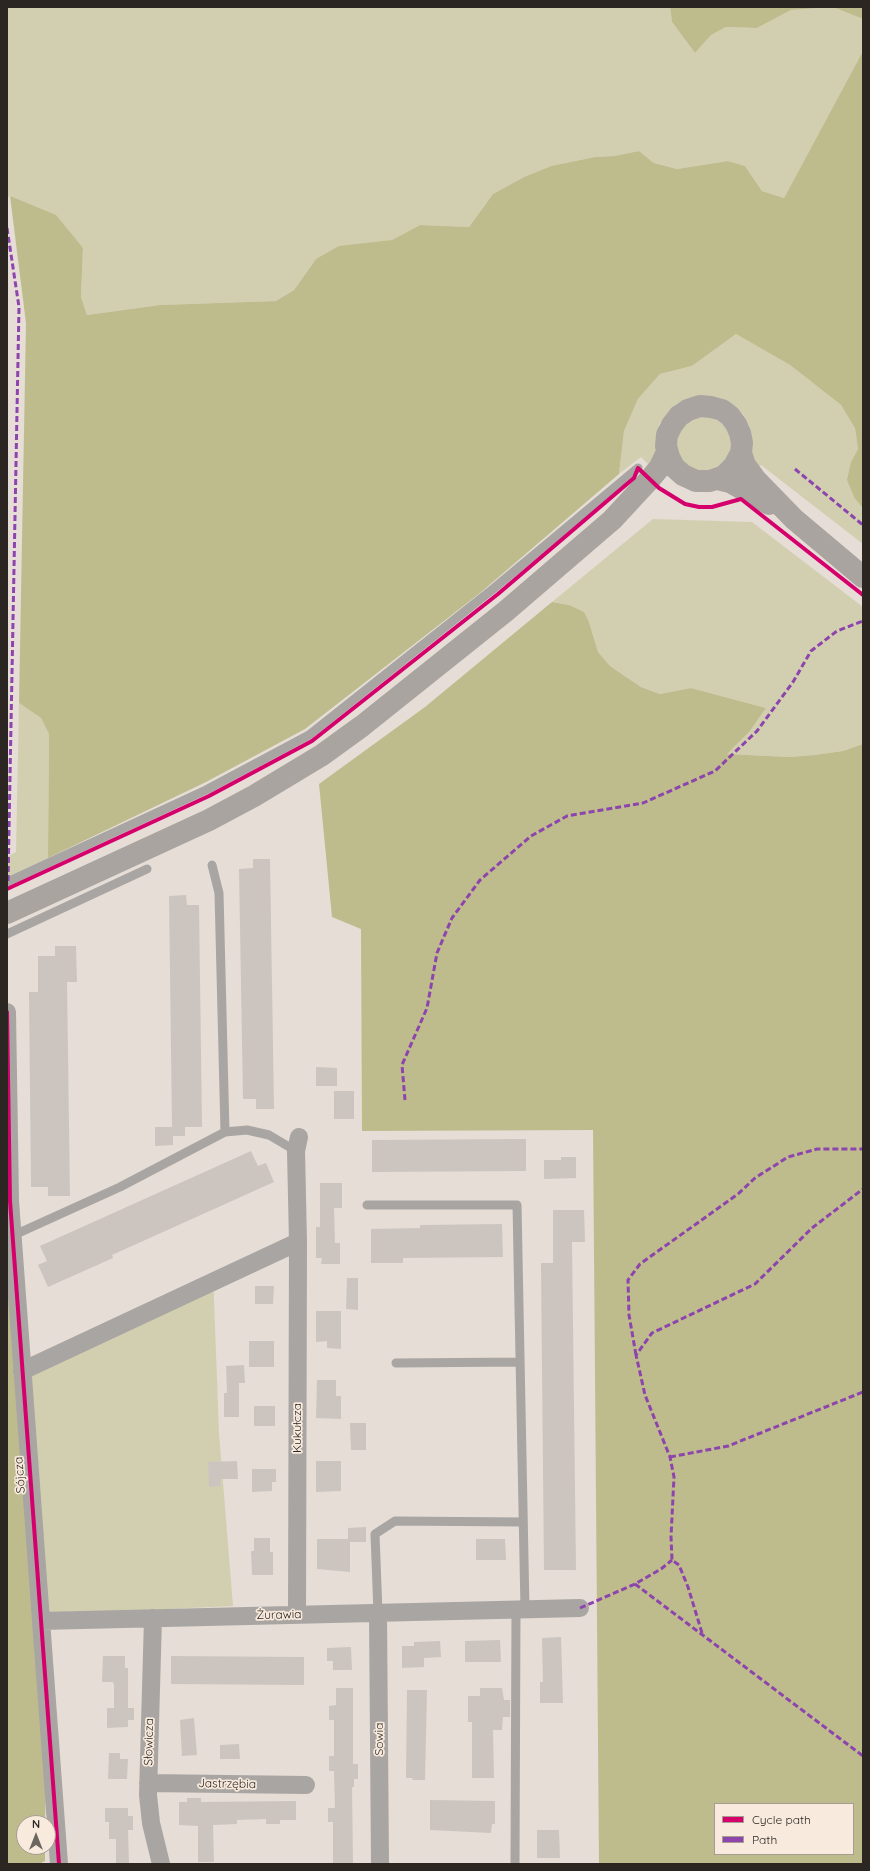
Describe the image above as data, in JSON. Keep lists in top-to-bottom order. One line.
{"streets":{"street":["Kukułcza","Sójcza","Żurawia","Sowia","Słowicza","Jastrzębia"]},"crossings":[["Kukułcza","Żurawia"],["Sójcza","Żurawia"],["Żurawia","Sowia"],["Żurawia","Słowicza"],["Słowicza","Jastrzębia"]],"legend":["Cycle path","Path"],"north":"top"}
